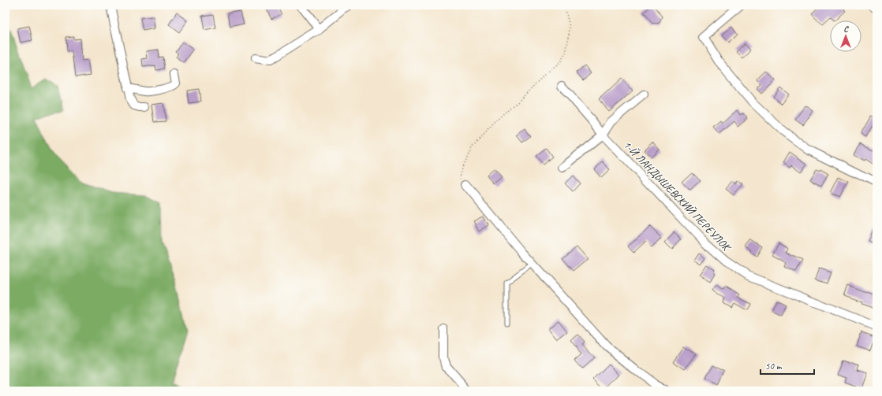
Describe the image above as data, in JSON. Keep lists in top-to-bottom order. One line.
{"streets":{"street":["1-Й ЛАНДЫШЕВСКИЙ ПЕРЕУЛОК"]},"scale_bar":"50 m","north":"top"}
